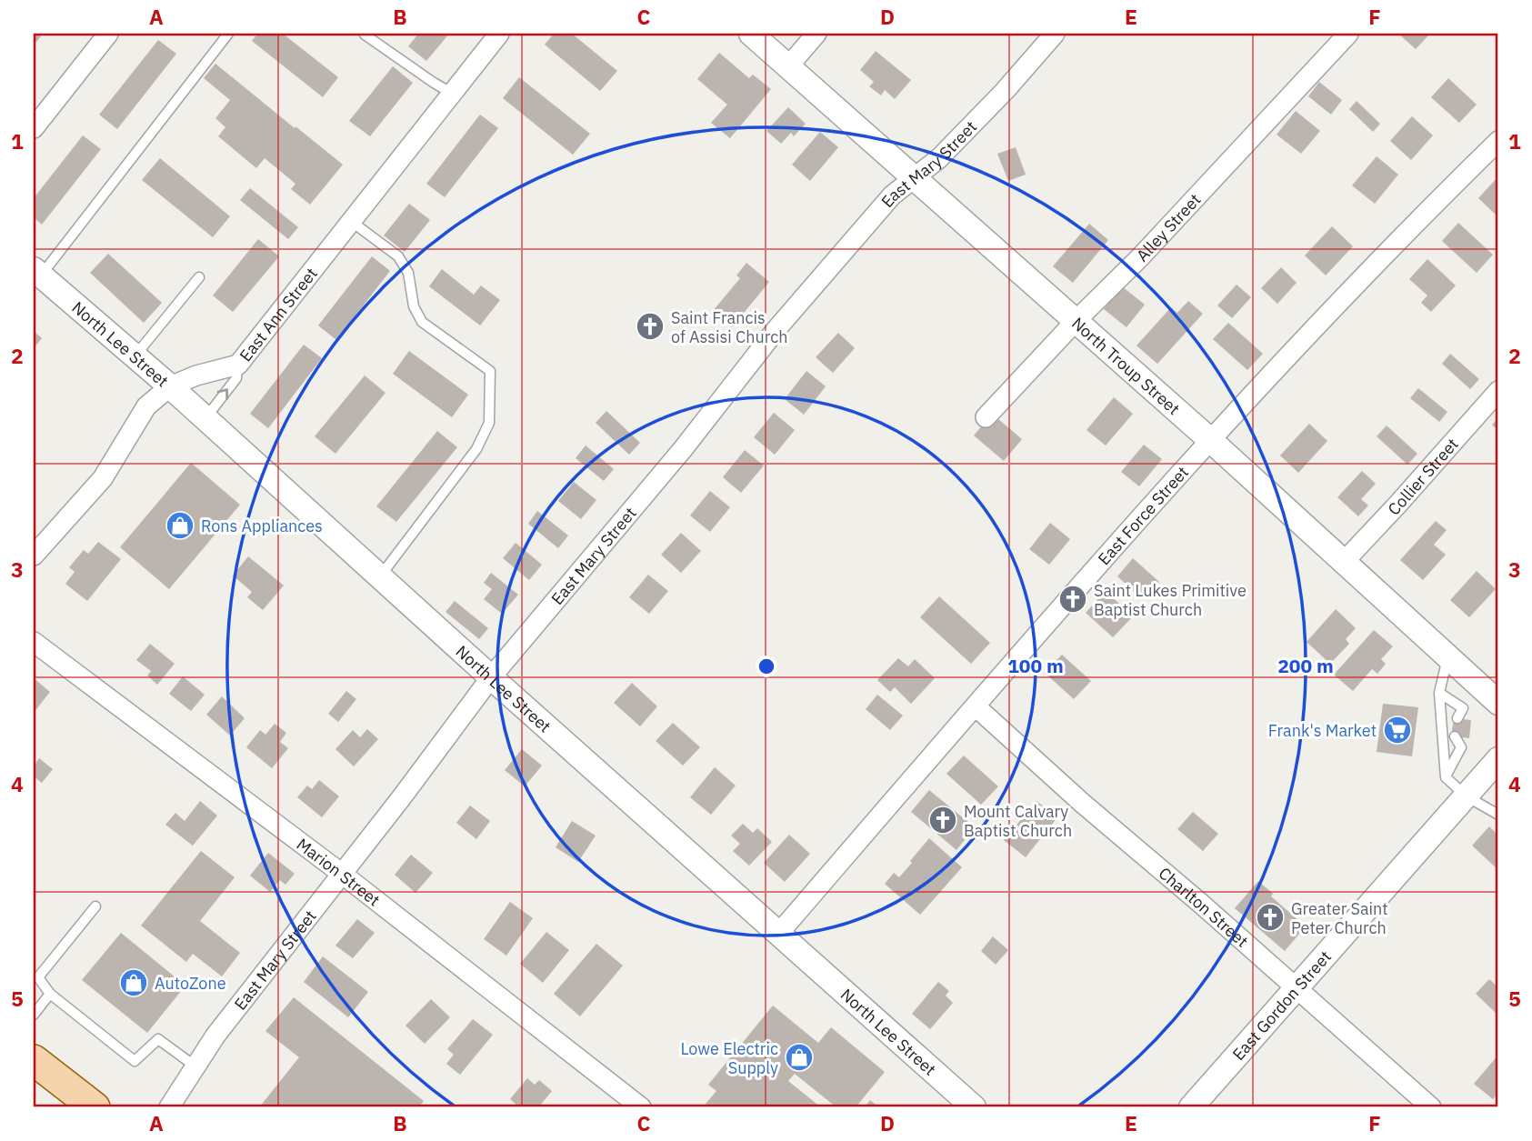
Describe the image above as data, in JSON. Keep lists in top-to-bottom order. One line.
{"streets":{"street":["East Mary Street","Alley Street","East Ann Street","North Lee Street","North Troup Street","Collier Street","East Force Street","Marion Street","Charlton Street","East Gordon Street"]},"crossings":[["East Mary Street","North Lee Street"],["East Mary Street","North Troup Street"],["East Mary Street","Marion Street"],["Alley Street","North Troup Street"],["East Ann Street","North Lee Street"],["North Lee Street","East Force Street"],["North Troup Street","Collier Street"],["North Troup Street","East Force Street"],["East Force Street","Charlton Street"],["Charlton Street","East Gordon Street"]],"places":{"church":["Saint Francis of Assisi Church","Saint Lukes Primitive Baptist Church","Mount Calvary Baptist Church","Greater Saint Peter Church"],"shop":["Rons Appliances","AutoZone","Lowe Electric Supply"],"supermarket":["Frank's Market"]},"grid":{"columns":["A","B","C","D","E","F"],"rows":["1","2","3","4","5"]},"rings":["100 m","200 m"]}
